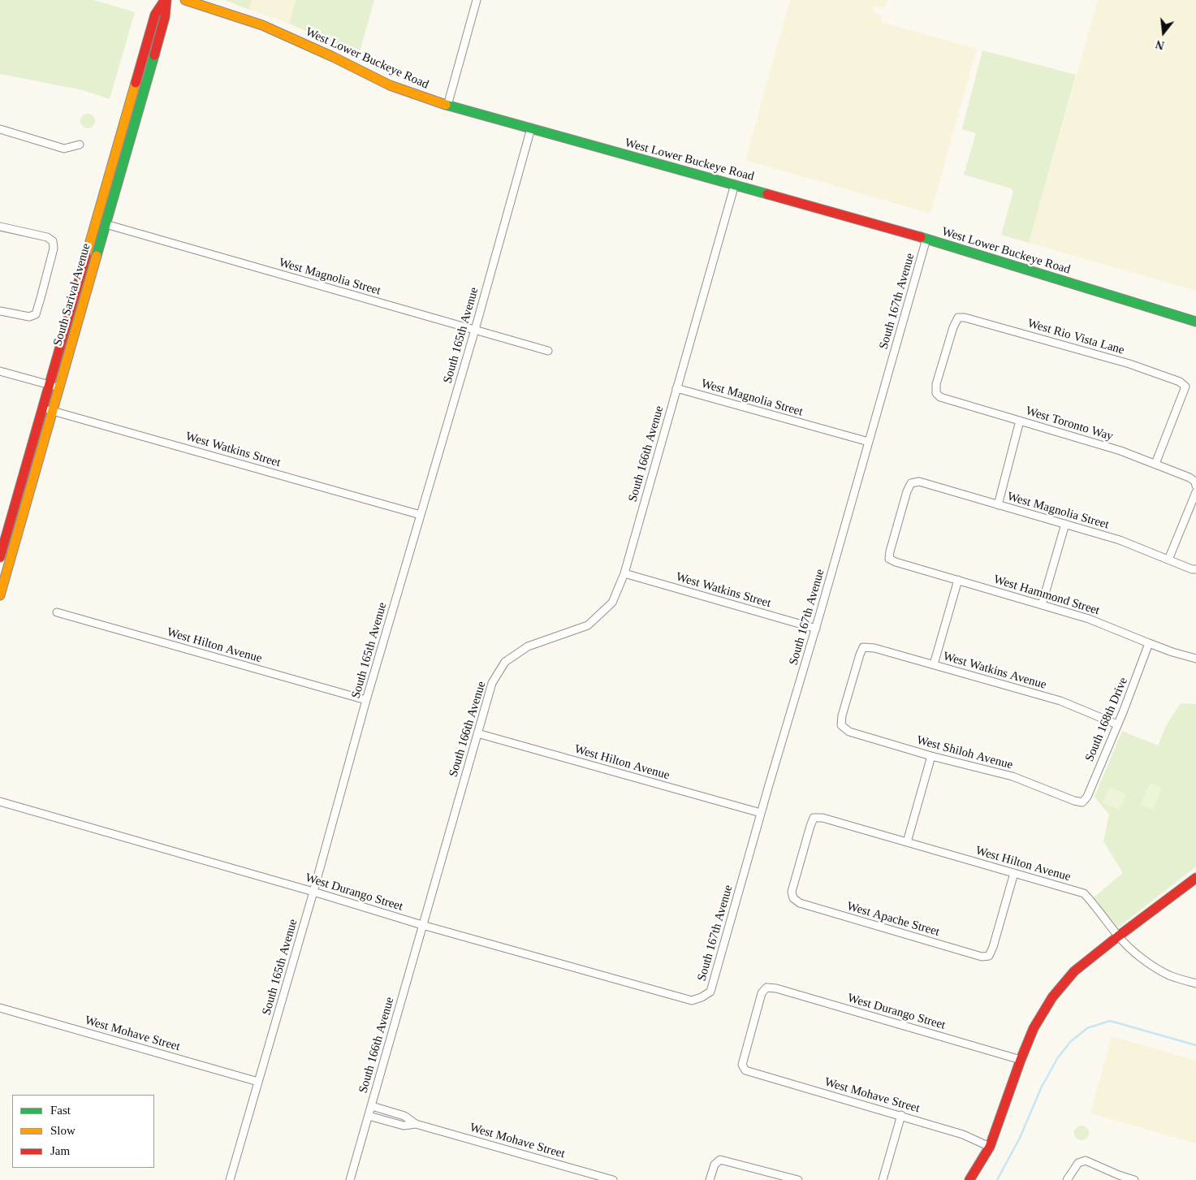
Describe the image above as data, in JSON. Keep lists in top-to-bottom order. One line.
{"streets":{"main road":["West Lower Buckeye Road","South Sarival Avenue"],"street":["West Magnolia Street","South 167th Avenue","South 165th Avenue","West Rio Vista Lane","West Toronto Way","West Watkins Street","South 166th Avenue","West Hammond Street","West Hilton Avenue","West Watkins Avenue","South 168th Drive","West Shiloh Avenue","West Durango Street","West Apache Street","West Mohave Street"]},"crossings":[["West Lower Buckeye Road","South 167th Avenue"],["West Lower Buckeye Road","South 165th Avenue"],["West Lower Buckeye Road","South 166th Avenue"],["West Magnolia Street","South Sarival Avenue"],["West Magnolia Street","South 167th Avenue"],["West Magnolia Street","South 165th Avenue"],["West Magnolia Street","South 166th Avenue"],["West Magnolia Street","West Hammond Street"],["South Sarival Avenue","West Watkins Street"],["South 167th Avenue","West Watkins Street"],["South 167th Avenue","West Hilton Avenue"],["South 167th Avenue","West Durango Street"],["South 165th Avenue","West Watkins Street"],["South 165th Avenue","West Hilton Avenue"],["South 165th Avenue","West Durango Street"],["South 165th Avenue","West Mohave Street"],["West Rio Vista Lane","West Toronto Way"],["West Watkins Street","South 166th Avenue"],["South 166th Avenue","West Hilton Avenue"],["South 166th Avenue","West Durango Street"],["South 166th Avenue","West Mohave Street"],["West Hammond Street","South 168th Drive"],["West Hilton Avenue","West Apache Street"],["West Watkins Avenue","South 168th Drive"],["West Watkins Avenue","West Shiloh Avenue"],["South 168th Drive","West Shiloh Avenue"],["West Durango Street","West Mohave Street"]],"legend":["Fast","Slow","Jam"],"north":"bottom"}
